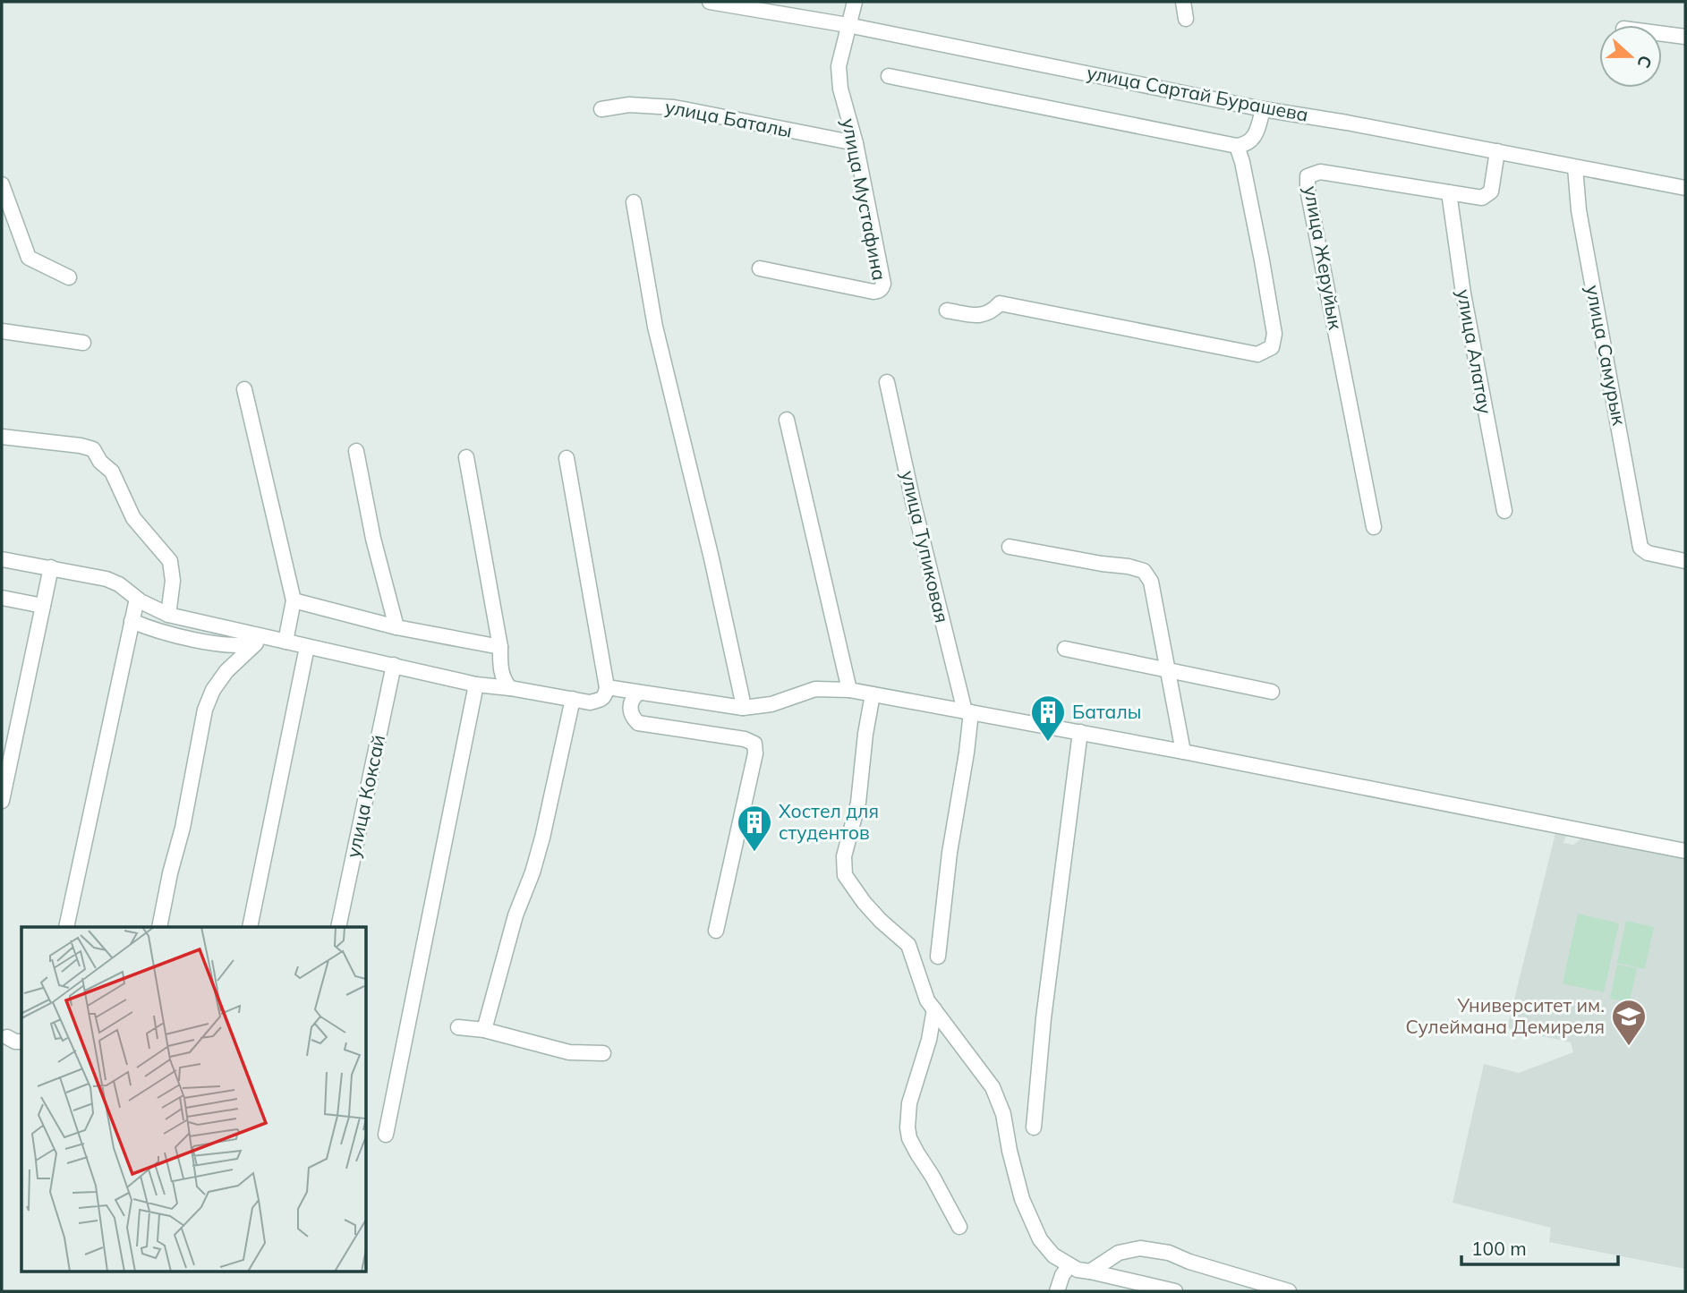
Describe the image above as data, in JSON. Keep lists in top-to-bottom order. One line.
{"streets":{"street":["улица Сартай Бурашева","улица Баталы","улица Мустафина","улица Жеруйык","улица Алатау","улица Самурык","улица Тупиковая","улица Коксай"]},"crossings":[["улица Сартай Бурашева","улица Мустафина"],["улица Сартай Бурашева","улица Жеруйык"],["улица Сартай Бурашева","улица Самурык"],["улица Баталы","улица Мустафина"],["улица Жеруйык","улица Алатау"]],"places":{"building":["Баталы","Хостел для студентов"],"school or university":["Университет им. Сулеймана Демиреля"]},"scale_bar":"100 m","north":"right"}
